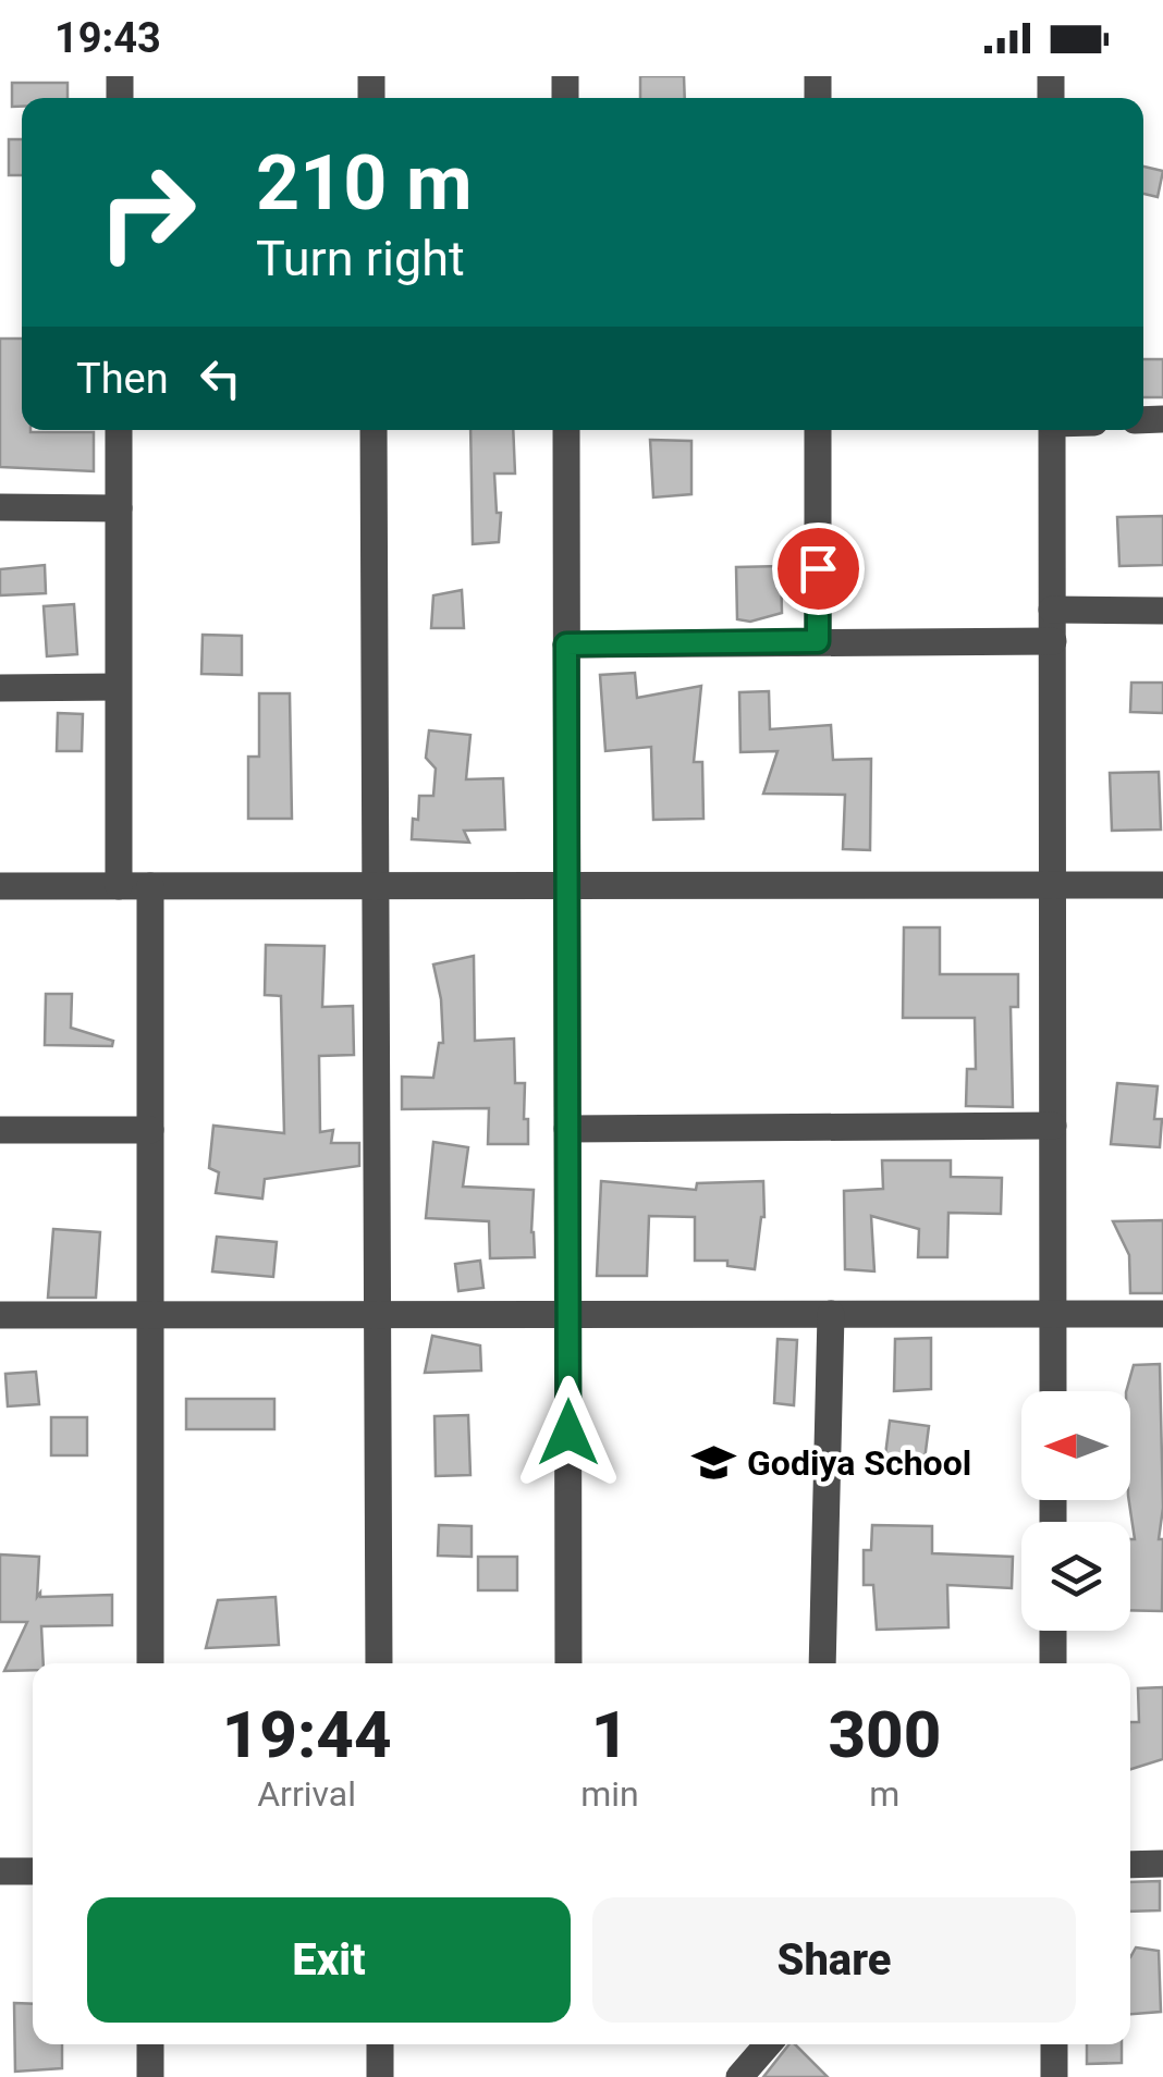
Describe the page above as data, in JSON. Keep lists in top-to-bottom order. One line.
{"places":{"school or university":["Godiya School"]},"north":"left","page":{"status":"19:43","turn":["210 m","Turn right"],"then":"Then","eta":["19:44","Arrival","1","min","300","m"],"buttons":["Exit","Share"]}}
